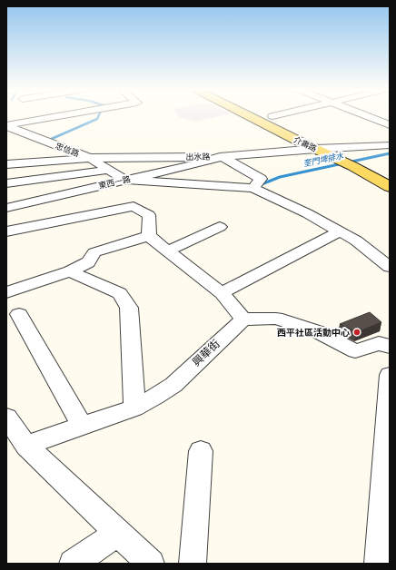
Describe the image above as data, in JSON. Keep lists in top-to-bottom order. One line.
{"streets":{"main road":["介壽路"],"street":["忠信路","出水路","東西一路","興華街"]},"crossings":[["介壽路","出水路"],["忠信路","出水路"],["忠信路","東西一路"],["出水路","東西一路"]],"water":["奎門埤排水"],"places":["西平社區活動中心"]}
